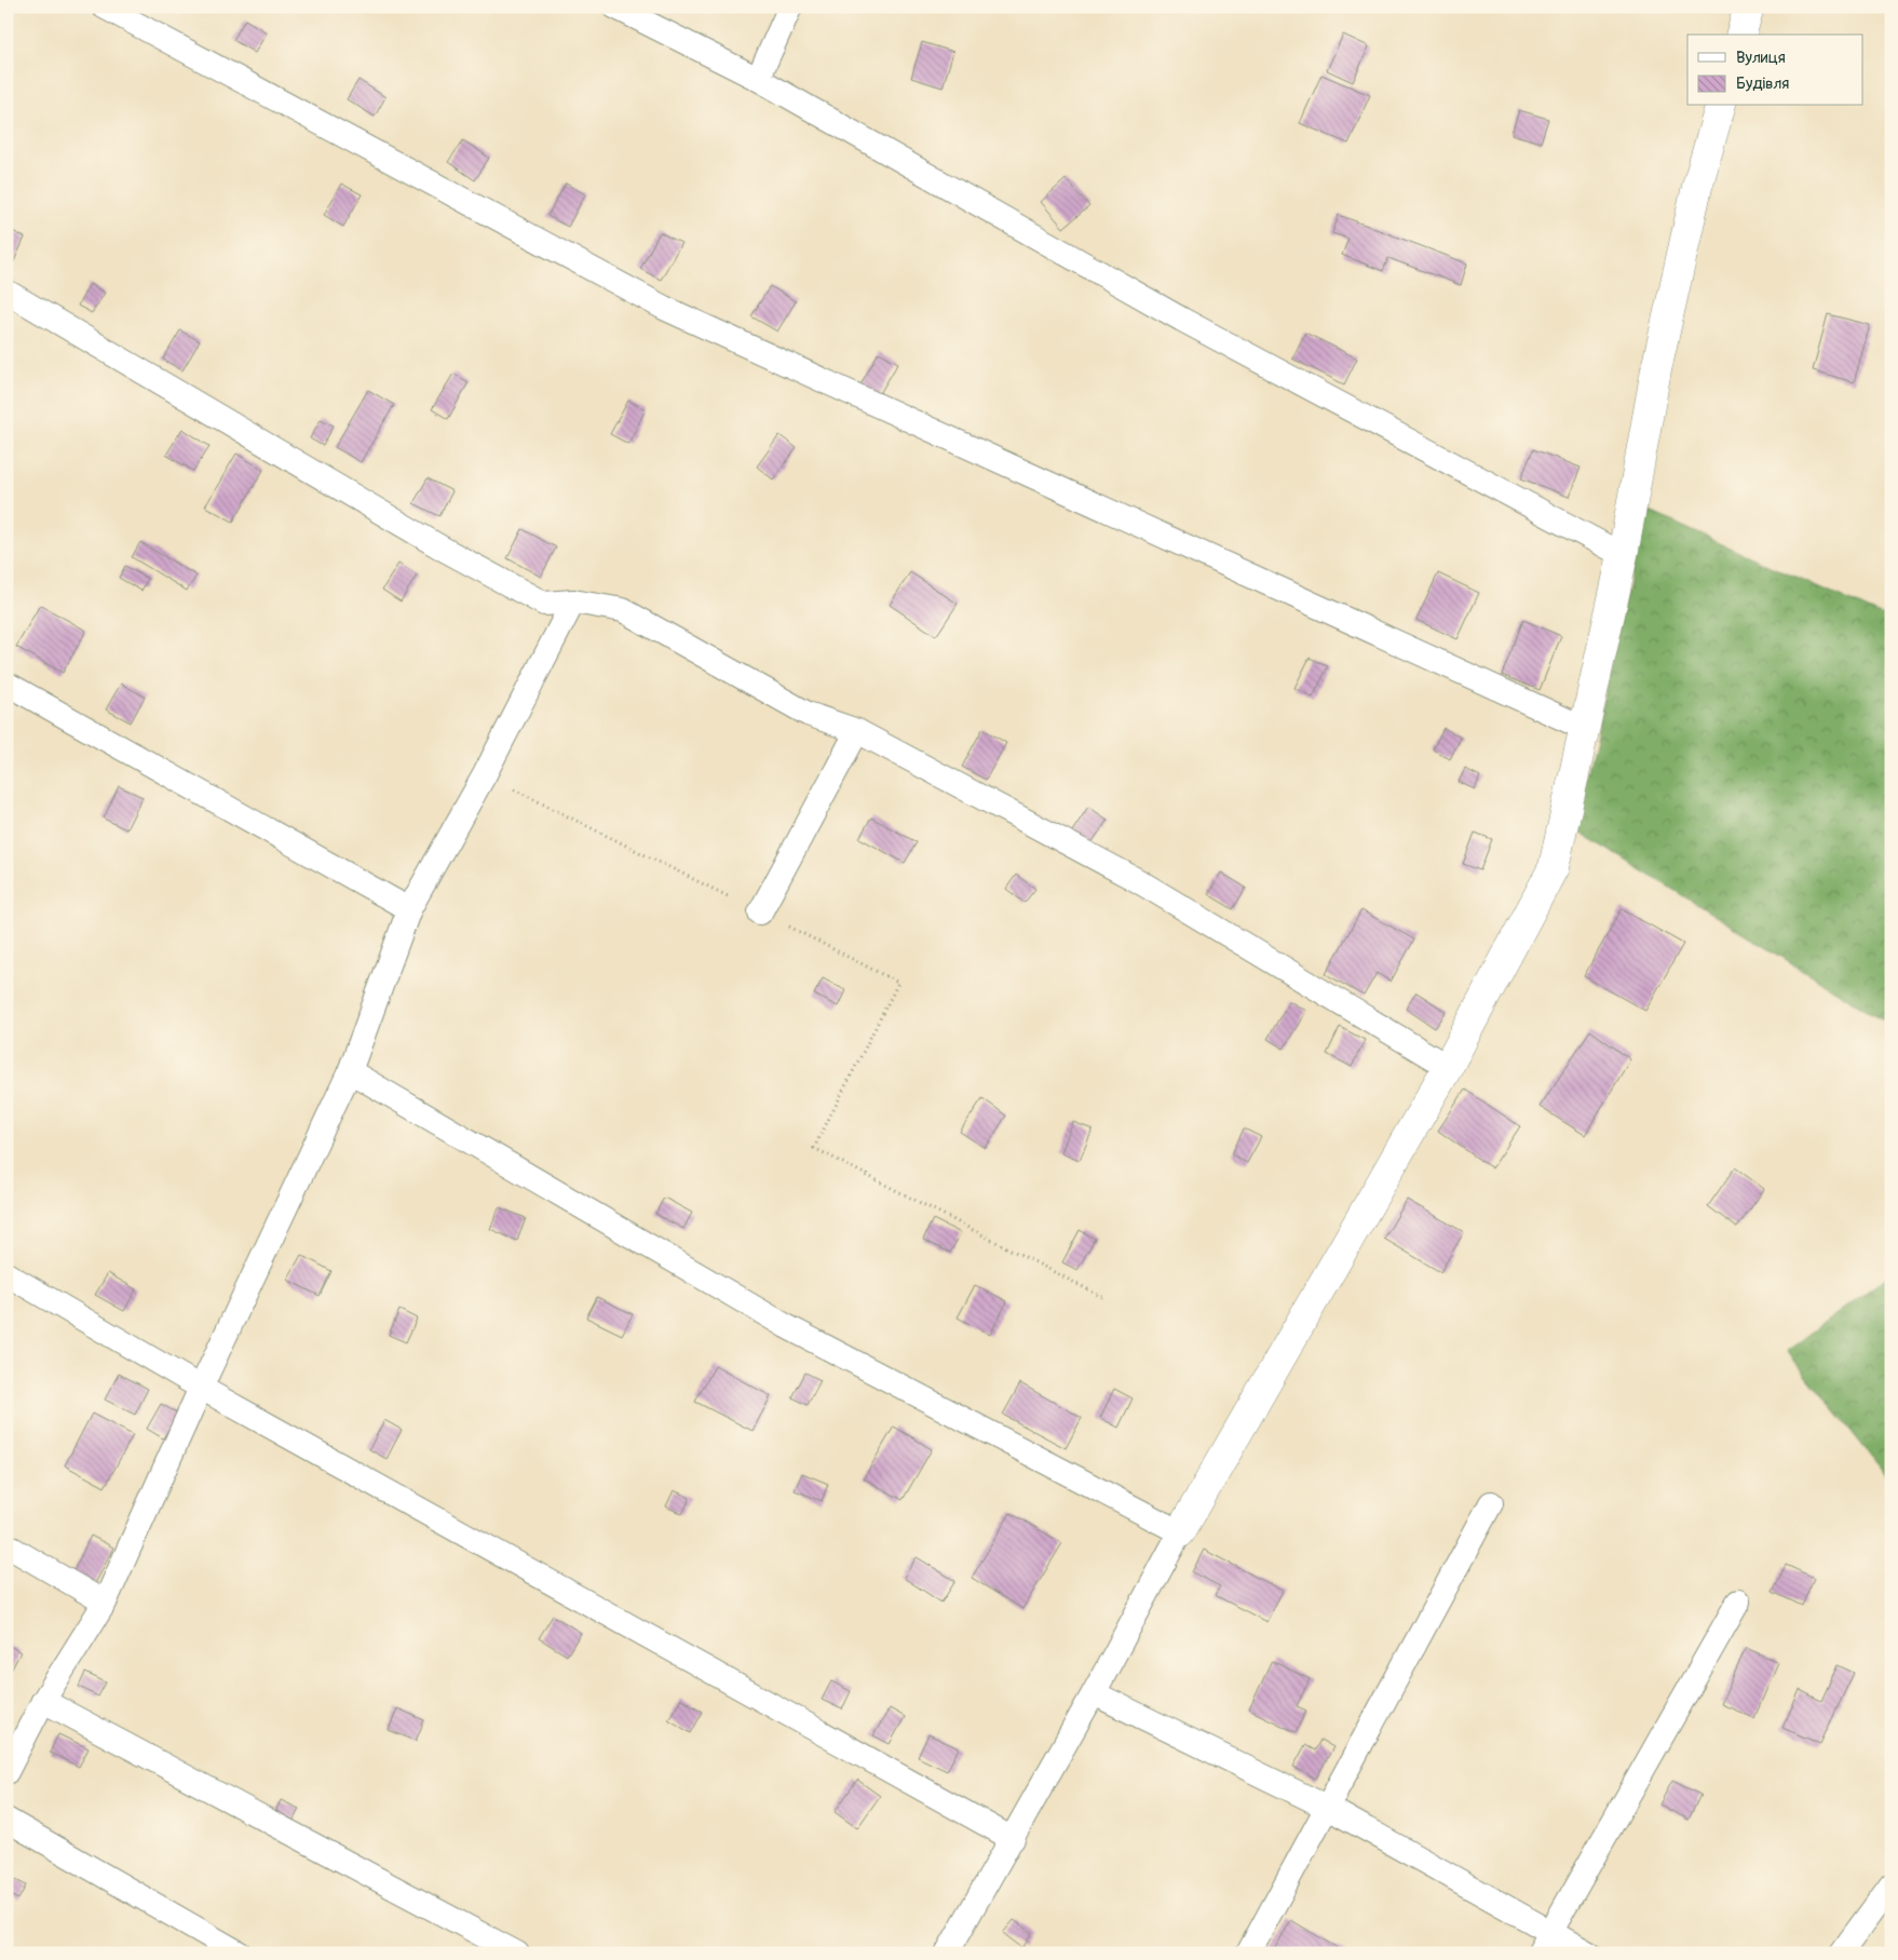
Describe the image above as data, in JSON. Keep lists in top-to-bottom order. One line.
{"legend":["Вулиця","Будівля"]}
